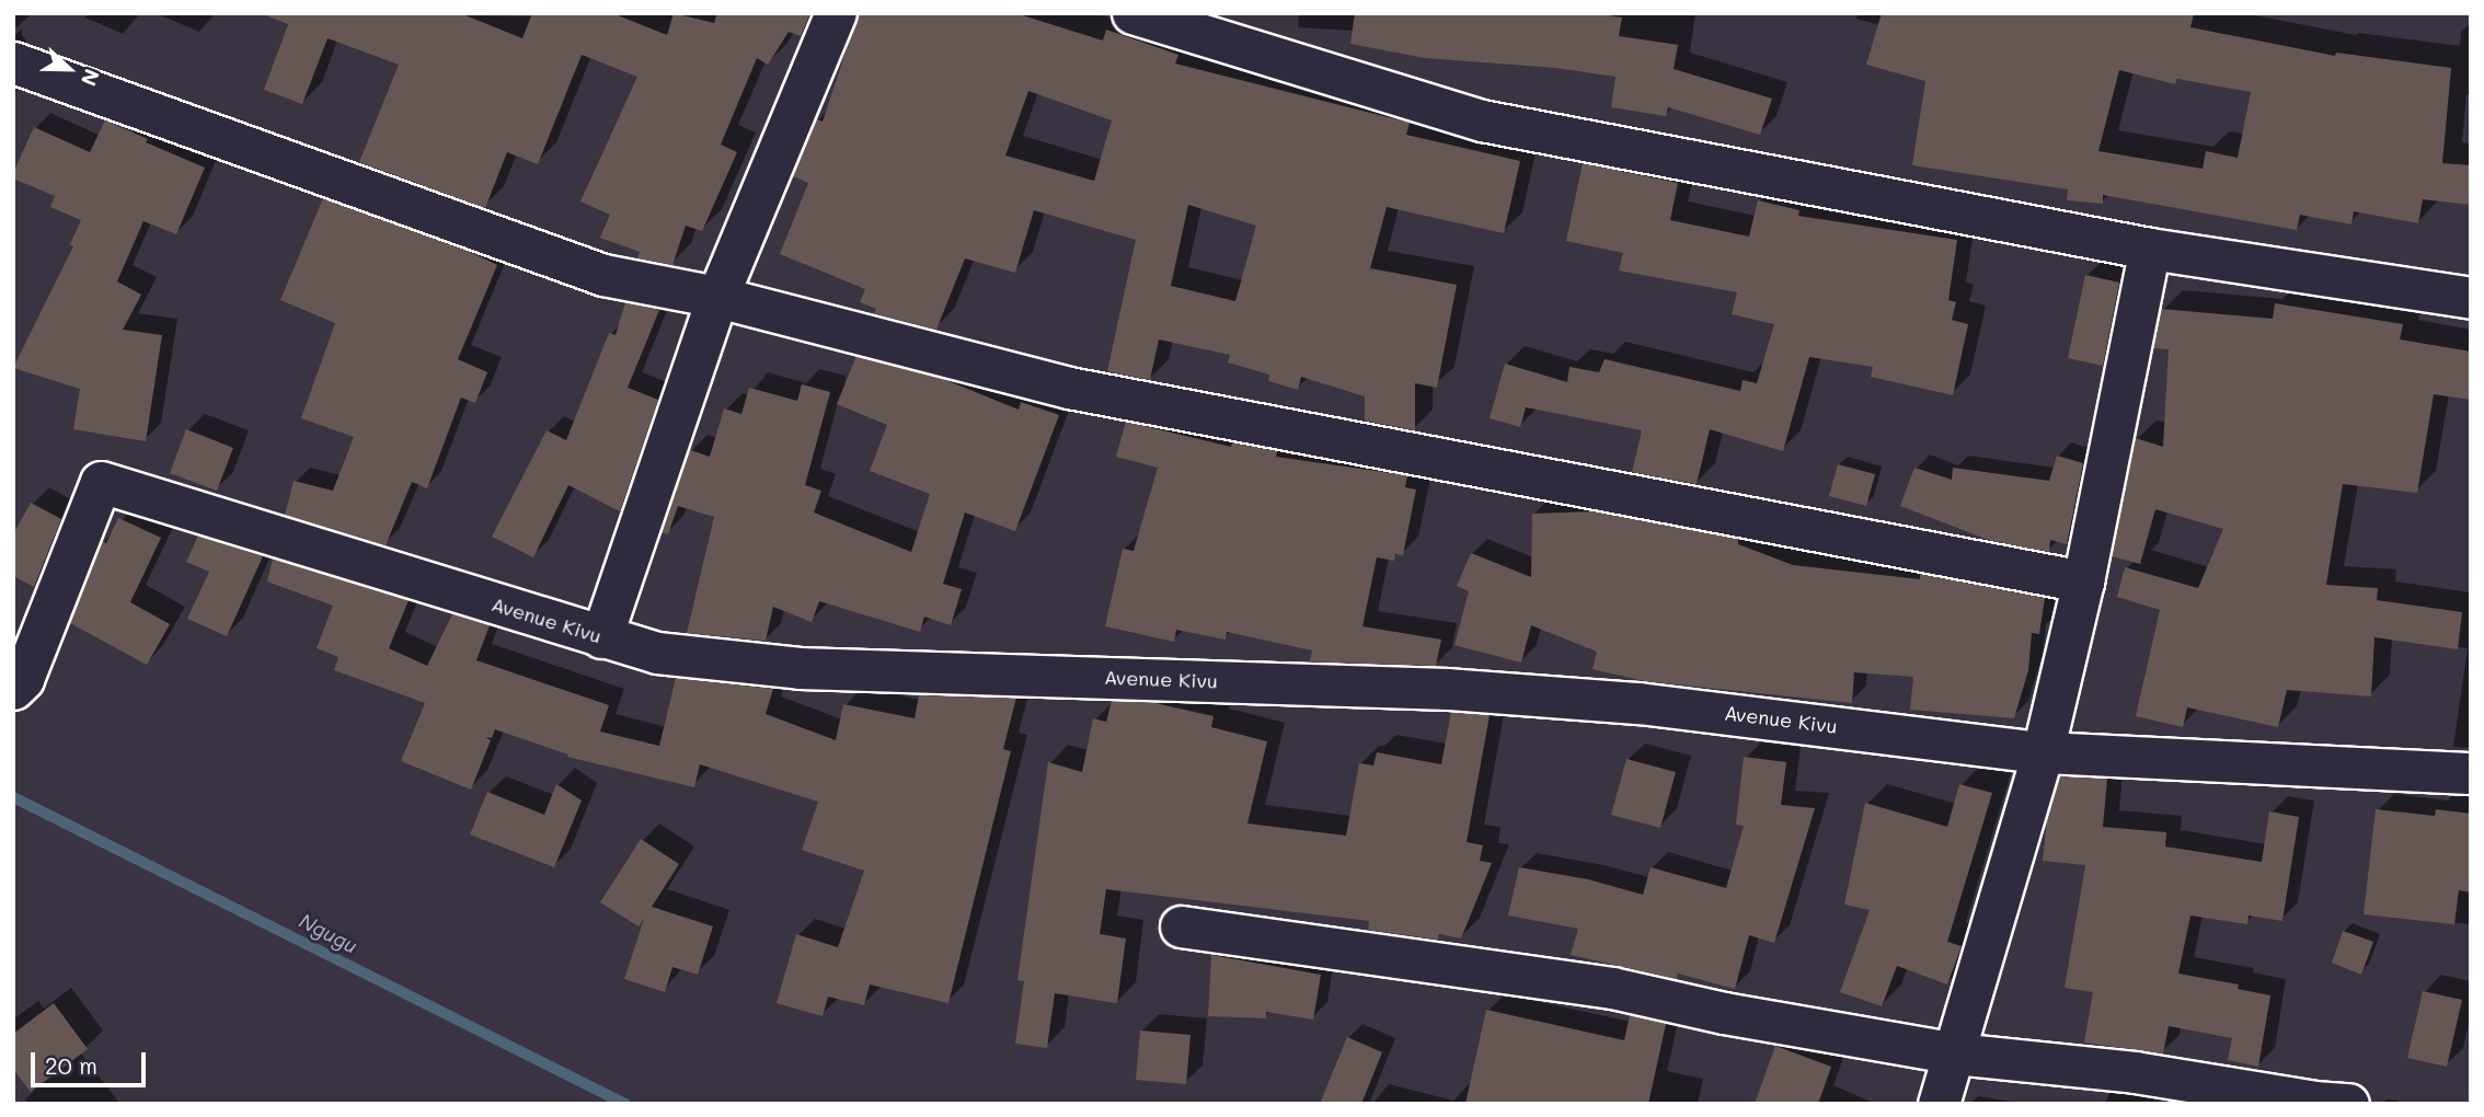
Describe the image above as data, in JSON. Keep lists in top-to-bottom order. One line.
{"streets":{"street":["Avenue Kivu"]},"water":["Ngugu"],"scale_bar":"20 m","north":"right"}
